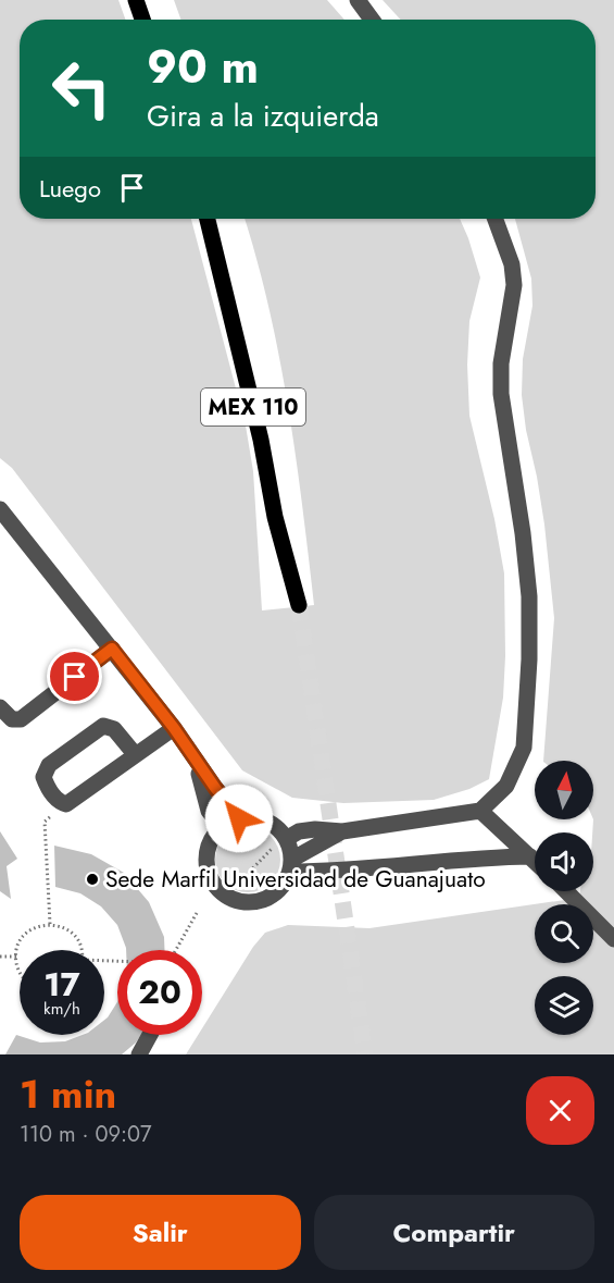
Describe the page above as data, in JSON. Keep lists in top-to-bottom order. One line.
{"streets":{"main road":["MEX 110"]},"places":["Sede Marfil Universidad de Guanajuato"],"north":"top","page":{"turn":["90 m","Gira a la izquierda"],"then":"Luego","speed":"17 km/h","limit":"20","heading":["1 min","110 m · 09:07"],"buttons":["Salir","Compartir"]}}
